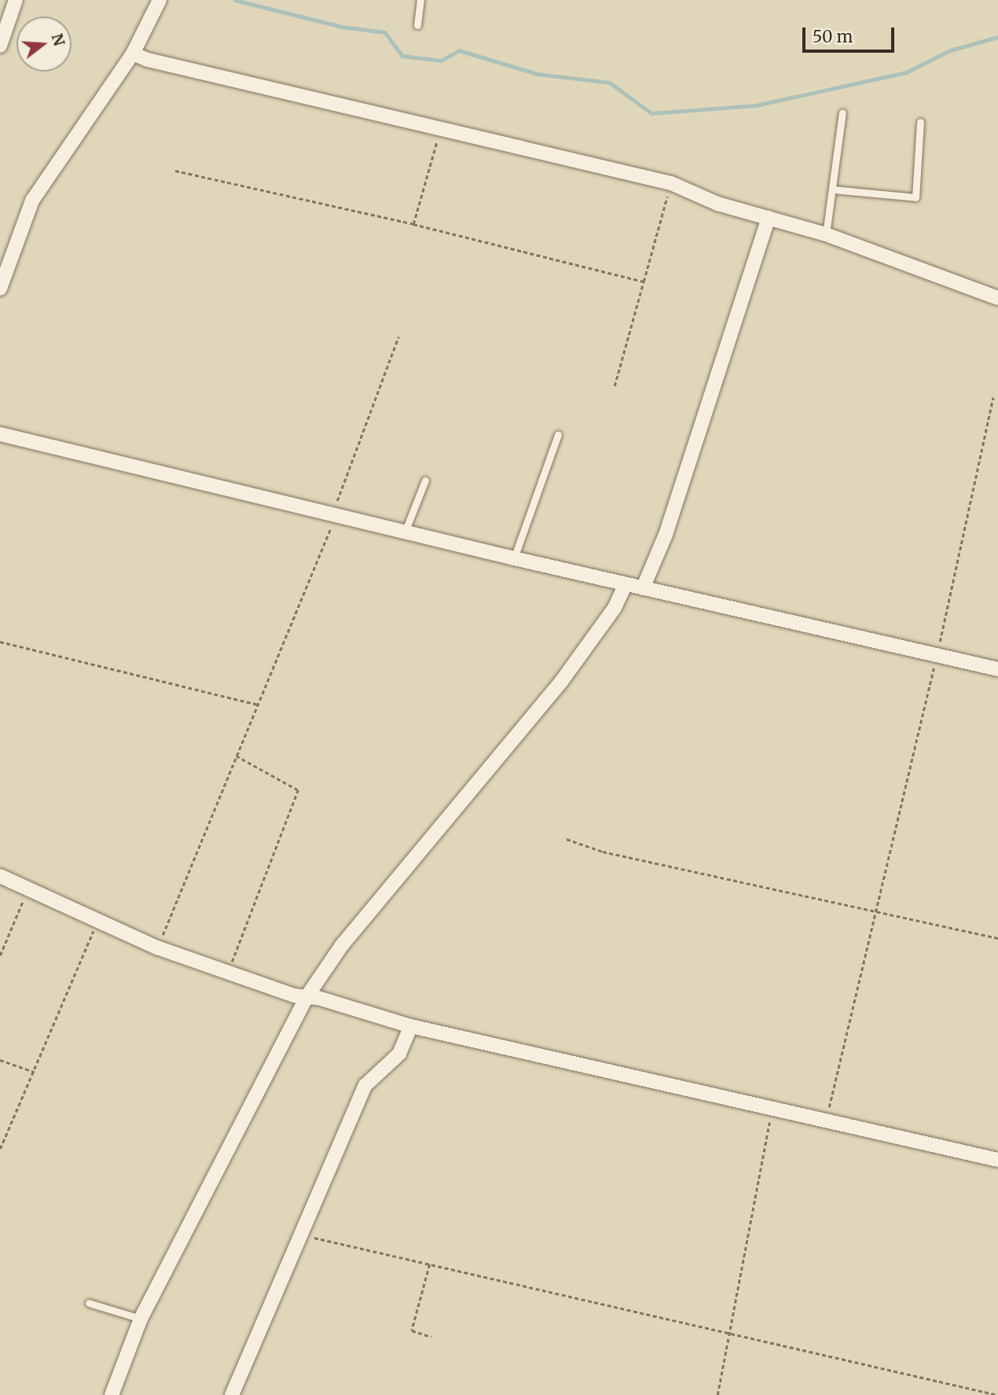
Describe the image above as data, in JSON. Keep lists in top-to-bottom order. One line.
{"scale_bar":"50 m","north":"right"}
